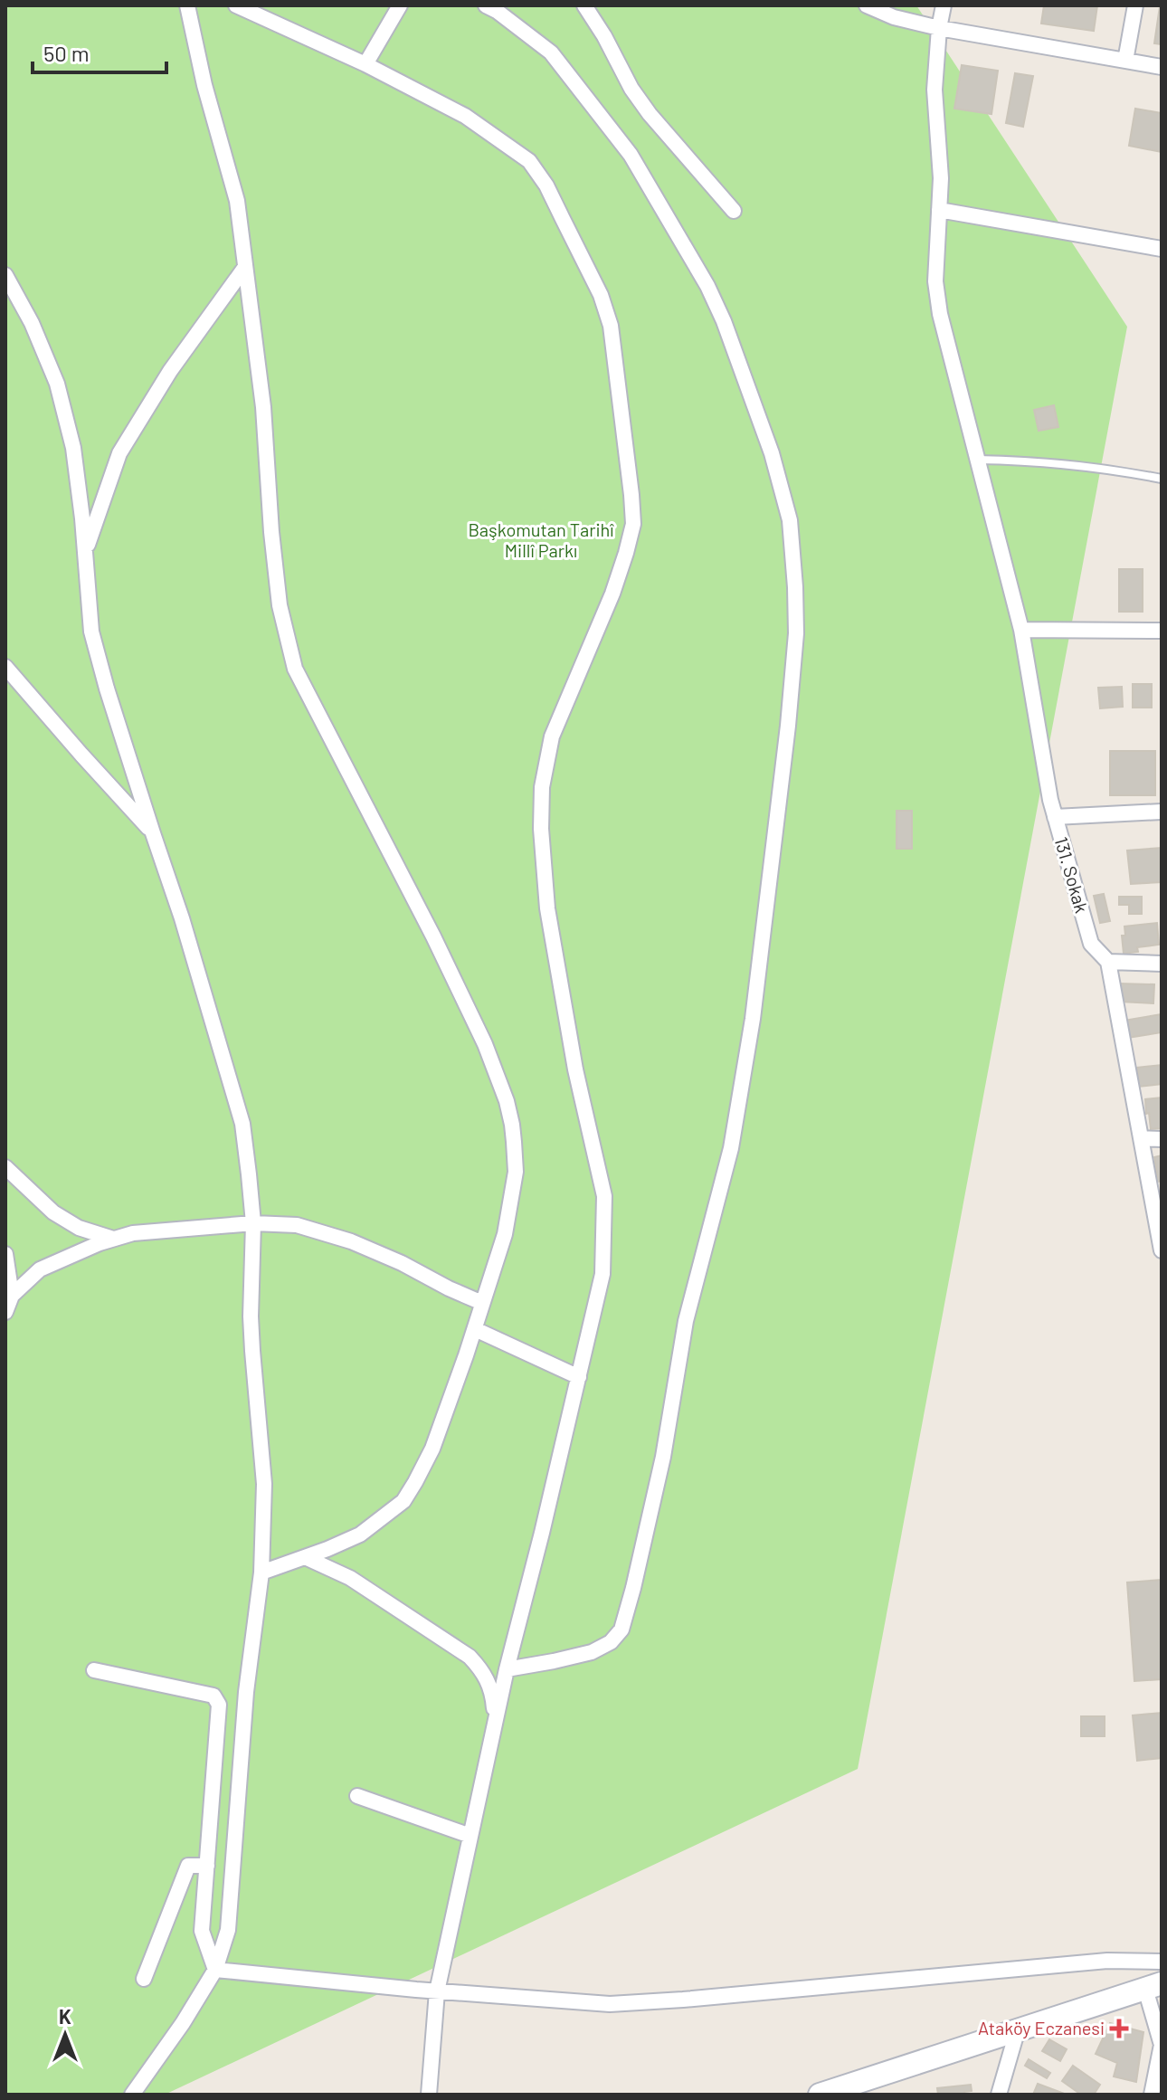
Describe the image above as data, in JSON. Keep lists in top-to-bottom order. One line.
{"streets":{"street":["131. Sokak"]},"parks":["Başkomutan Tarihî Millî Parkı"],"places":{"health":["Ataköy Eczanesi"]},"scale_bar":"50 m","north":"top"}
